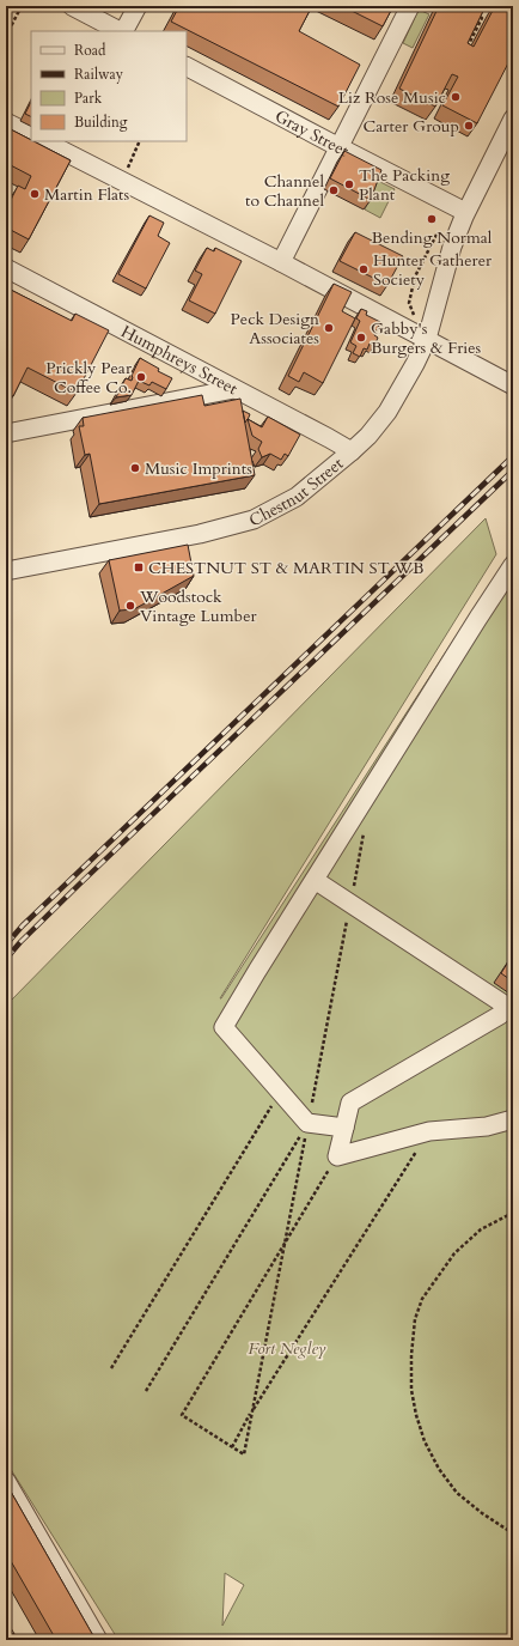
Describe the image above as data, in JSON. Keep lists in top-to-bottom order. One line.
{"streets":{"street":["Gray Street","Humphreys Street","Chestnut Street"]},"crossings":[["Gray Street","Chestnut Street"],["Humphreys Street","Chestnut Street"]],"parks":["Fort Negley"],"places":{"other":["Liz Rose Music","Carter Group","The Packing Plant","Channel to Channel","Martin Flats","Bending Normal","Hunter Gatherer Society","Peck Design Associates","Gabby's Burgers & Fries","Prickly Pear Coffee Co.","Music Imprints","Woodstock Vintage Lumber"],"transit":["CHESTNUT ST & MARTIN ST WB"]},"legend":["Road","Railway","Park","Building"]}
